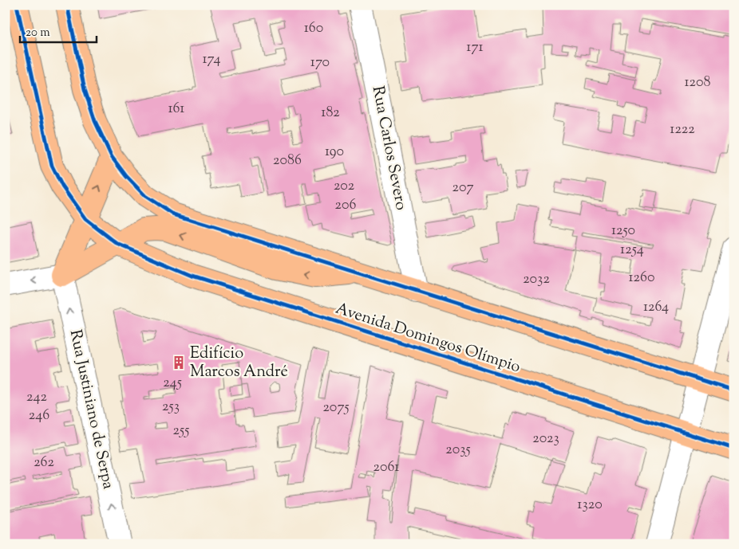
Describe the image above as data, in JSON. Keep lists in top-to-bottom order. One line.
{"streets":{"main road":["Avenida Domingos Olímpio"],"street":["Rua Carlos Severo","Rua Justiniano de Serpa"]},"one_way":["Rua Justiniano de Serpa"],"places":{"building":["Edifício Marcos André"]},"house_numbers":["160","171","174","170","1208","161","182","1222","190","2086","202","207","206","1250","1254","1260","2032","1264","245","242","253","2075","246","255","2023","2035","262","2061","1320"],"scale_bar":"20 m"}
